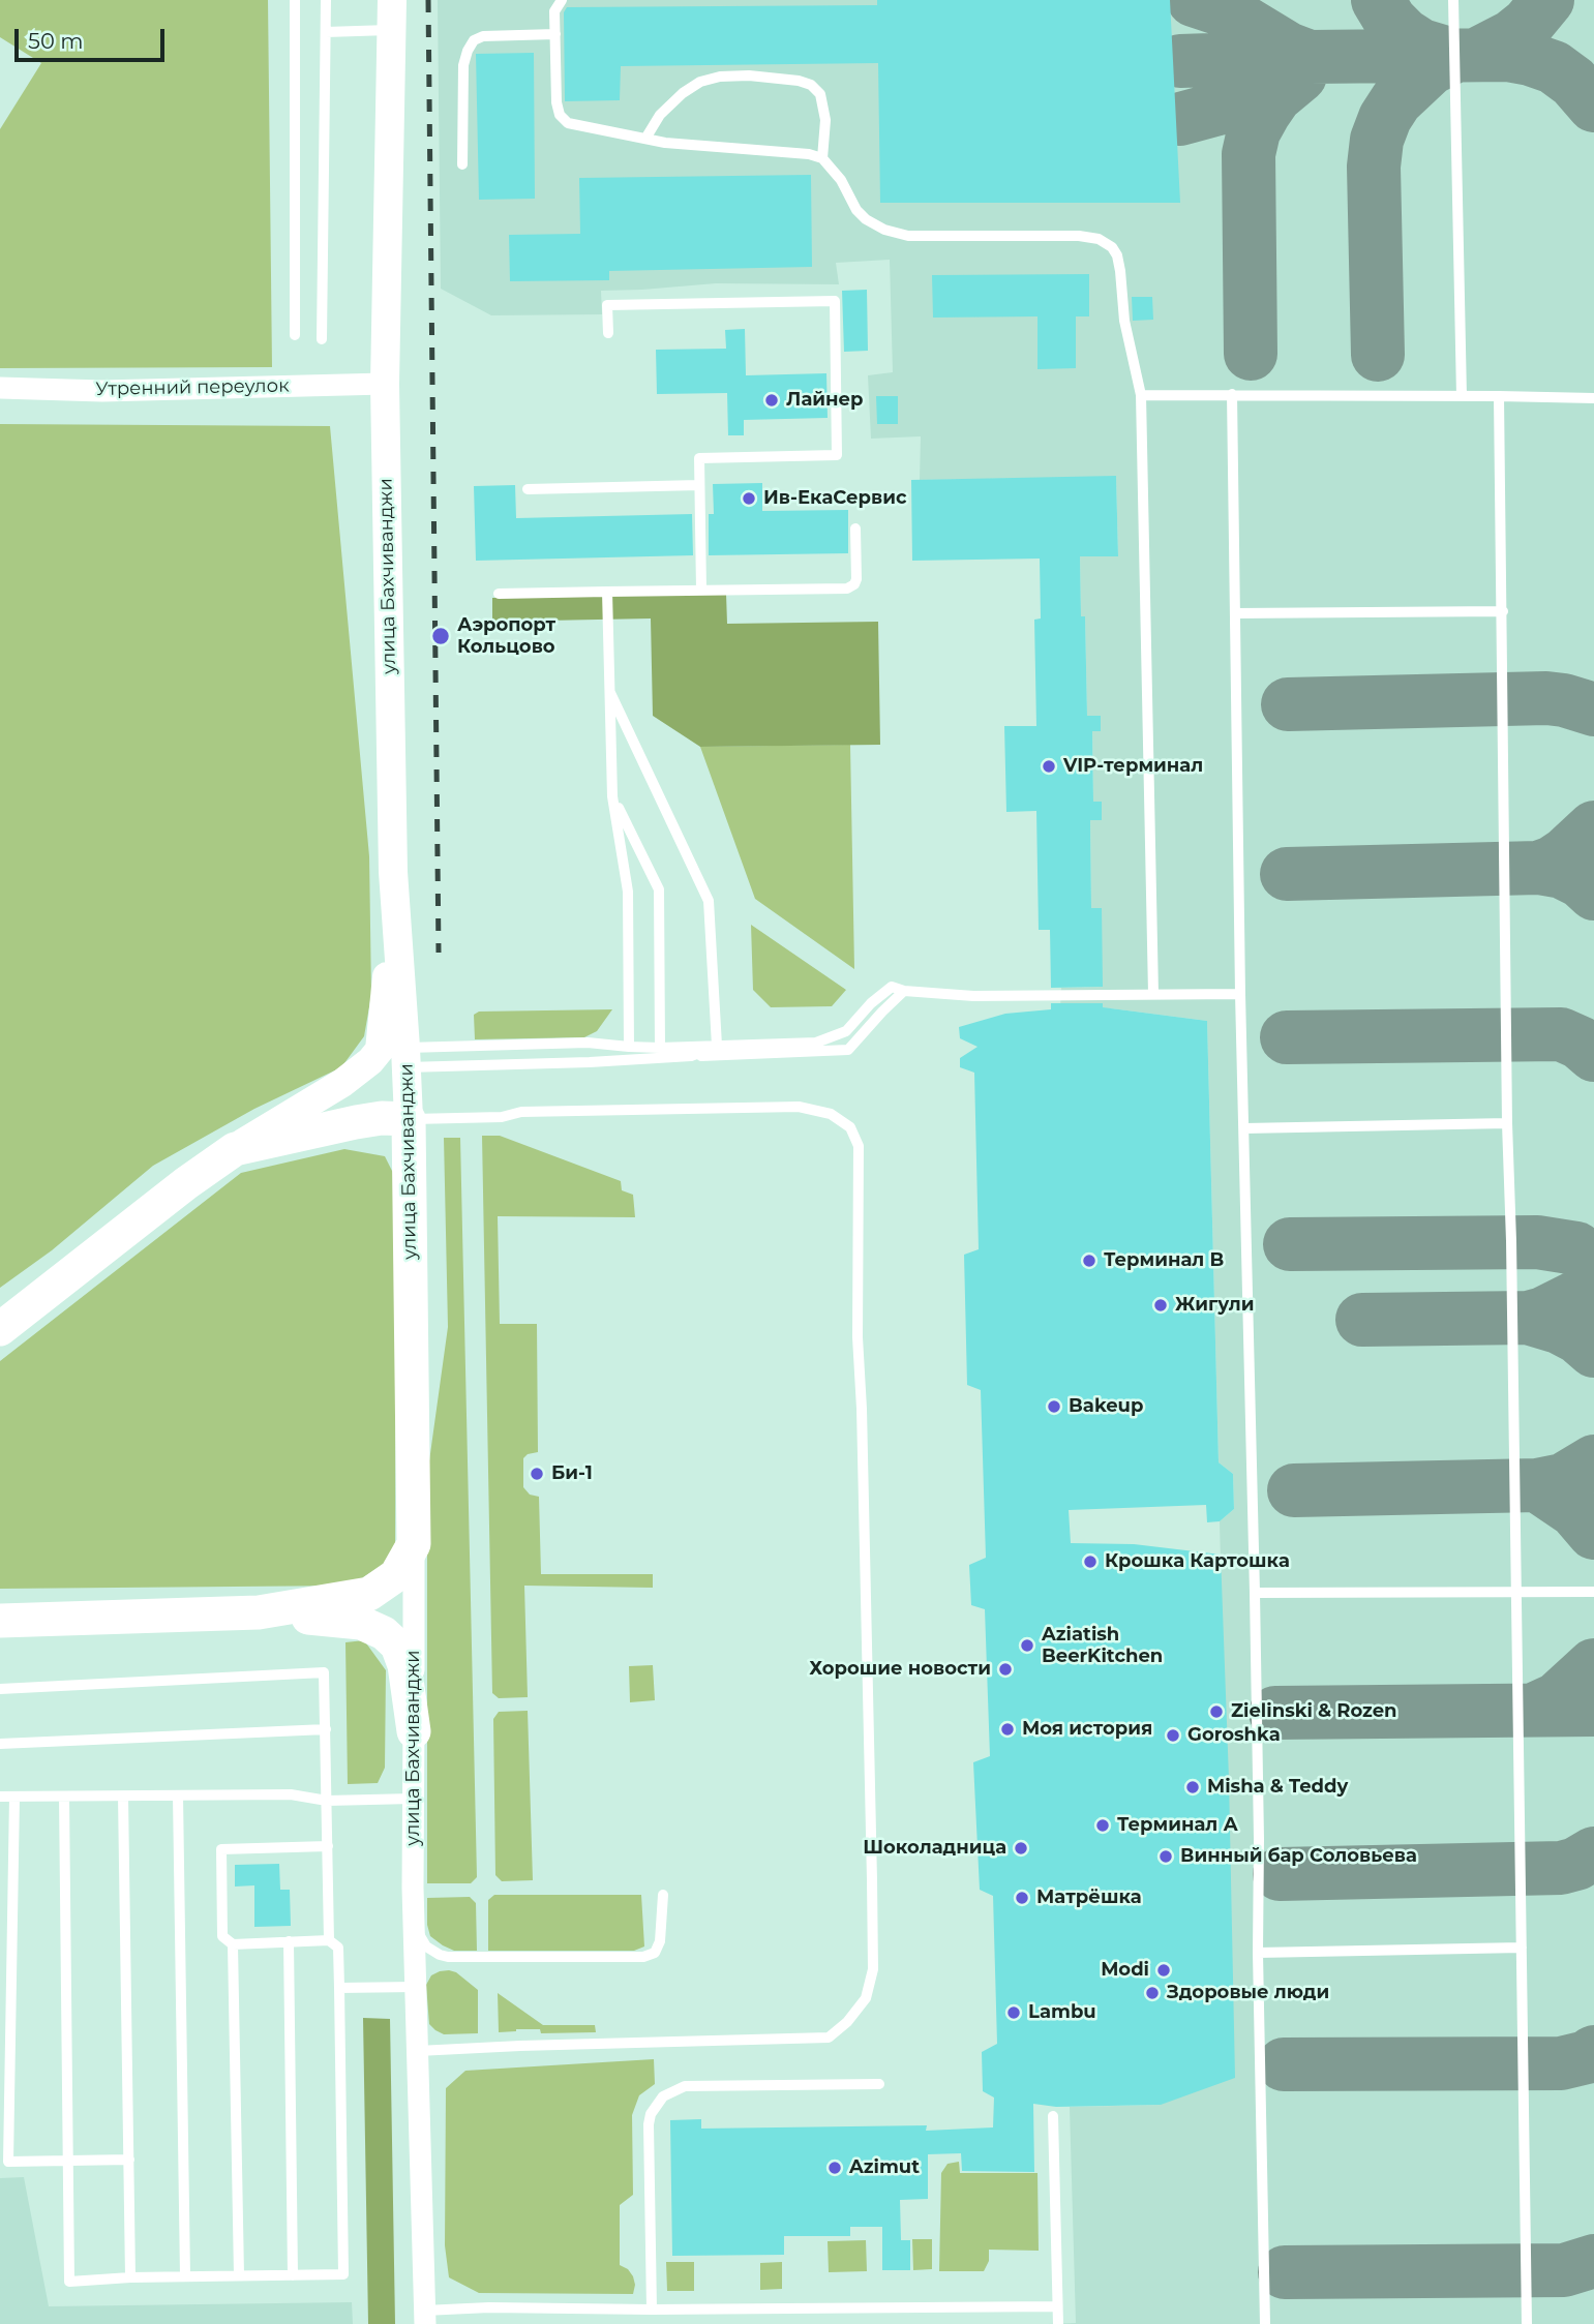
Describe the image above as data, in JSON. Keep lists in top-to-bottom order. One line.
{"streets":{"highway":["улица Бахчиванджи"],"street":["Утренний переулок"]},"crossings":[["Утренний переулок","улица Бахчиванджи"]],"places":["Лайнер","Ив-ЕкаСервис","Аэропорт Кольцово","VIP-терминал","Терминал B","Жигули","Bakeup","Би-1","Крошка Картошка","Aziatish BeerKitchen","Хорошие новости","Zielinski & Rozen","Моя история","Goroshka","Misha & Teddy","Терминал А","Шоколадница","Винный бар Соловьева","Матрёшка","Modi","Здоровые люди","Lambu","Azimut"],"scale_bar":"50 m"}
